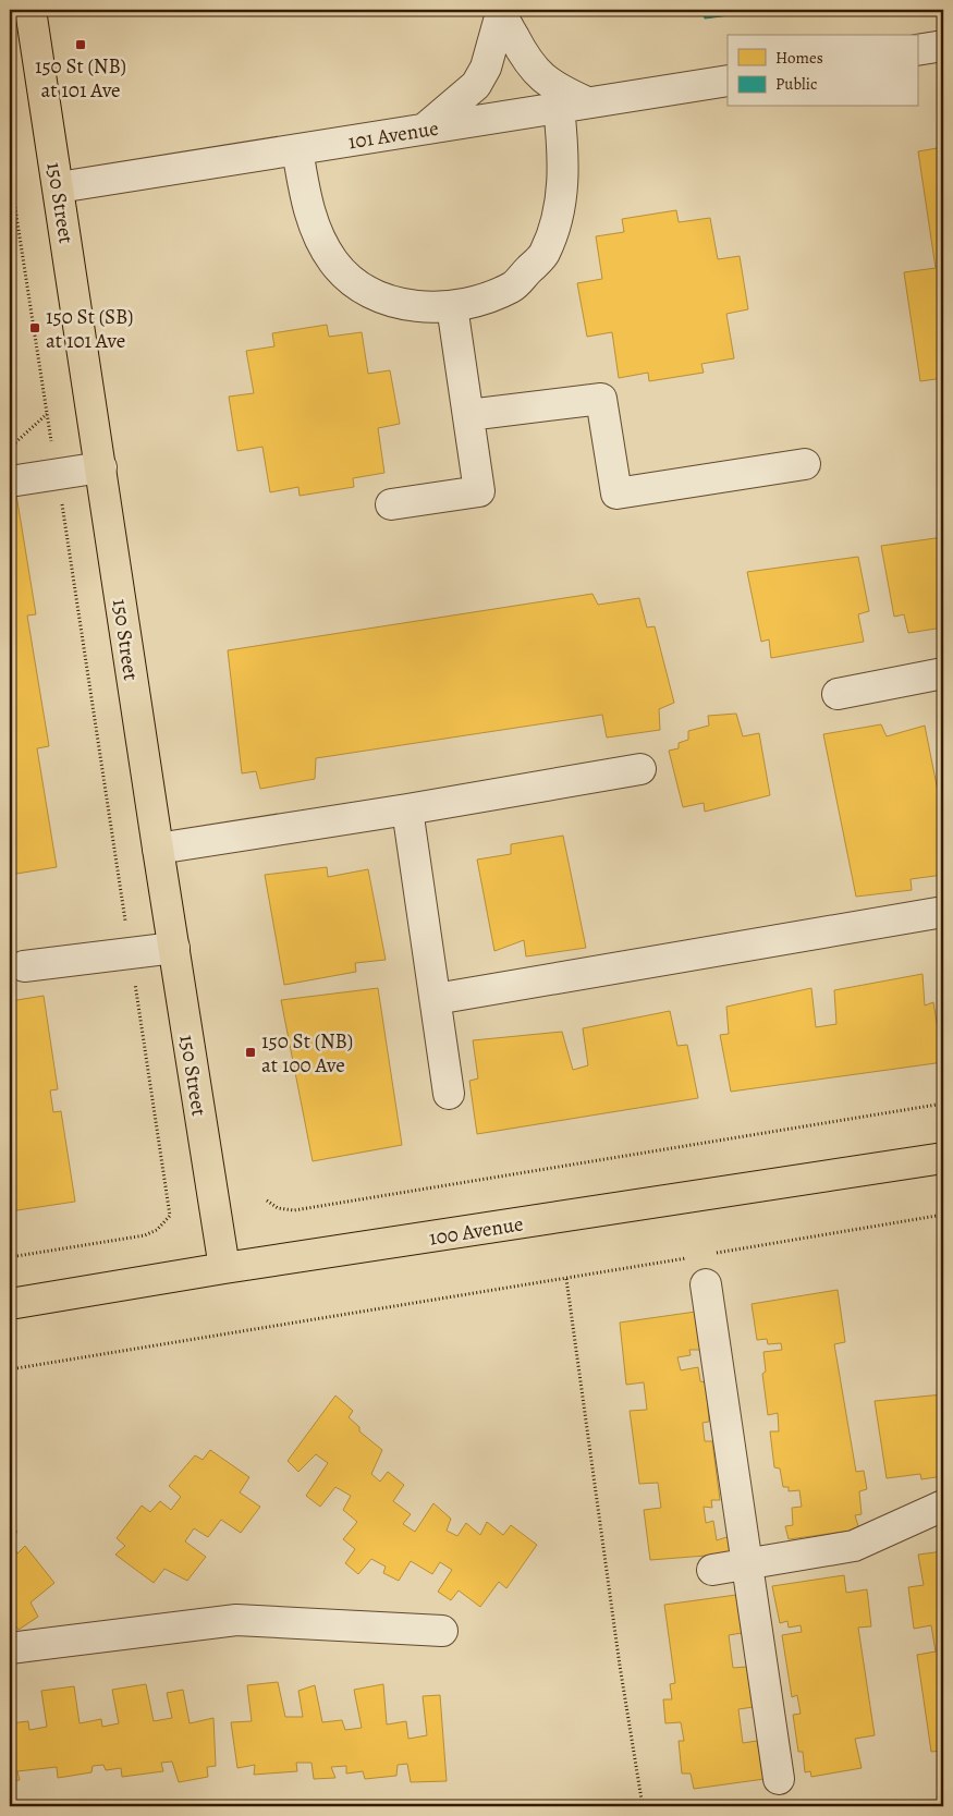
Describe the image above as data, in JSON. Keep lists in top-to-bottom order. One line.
{"streets":{"main road":["150 Street","100 Avenue"],"street":["101 Avenue"]},"crossings":[["101 Avenue","150 Street"],["150 Street","100 Avenue"]],"places":{"transit":["150 St (NB) at 101 Ave","150 St (SB) at 101 Ave","150 St (NB) at 100 Ave"]},"legend":["Homes","Public"]}
